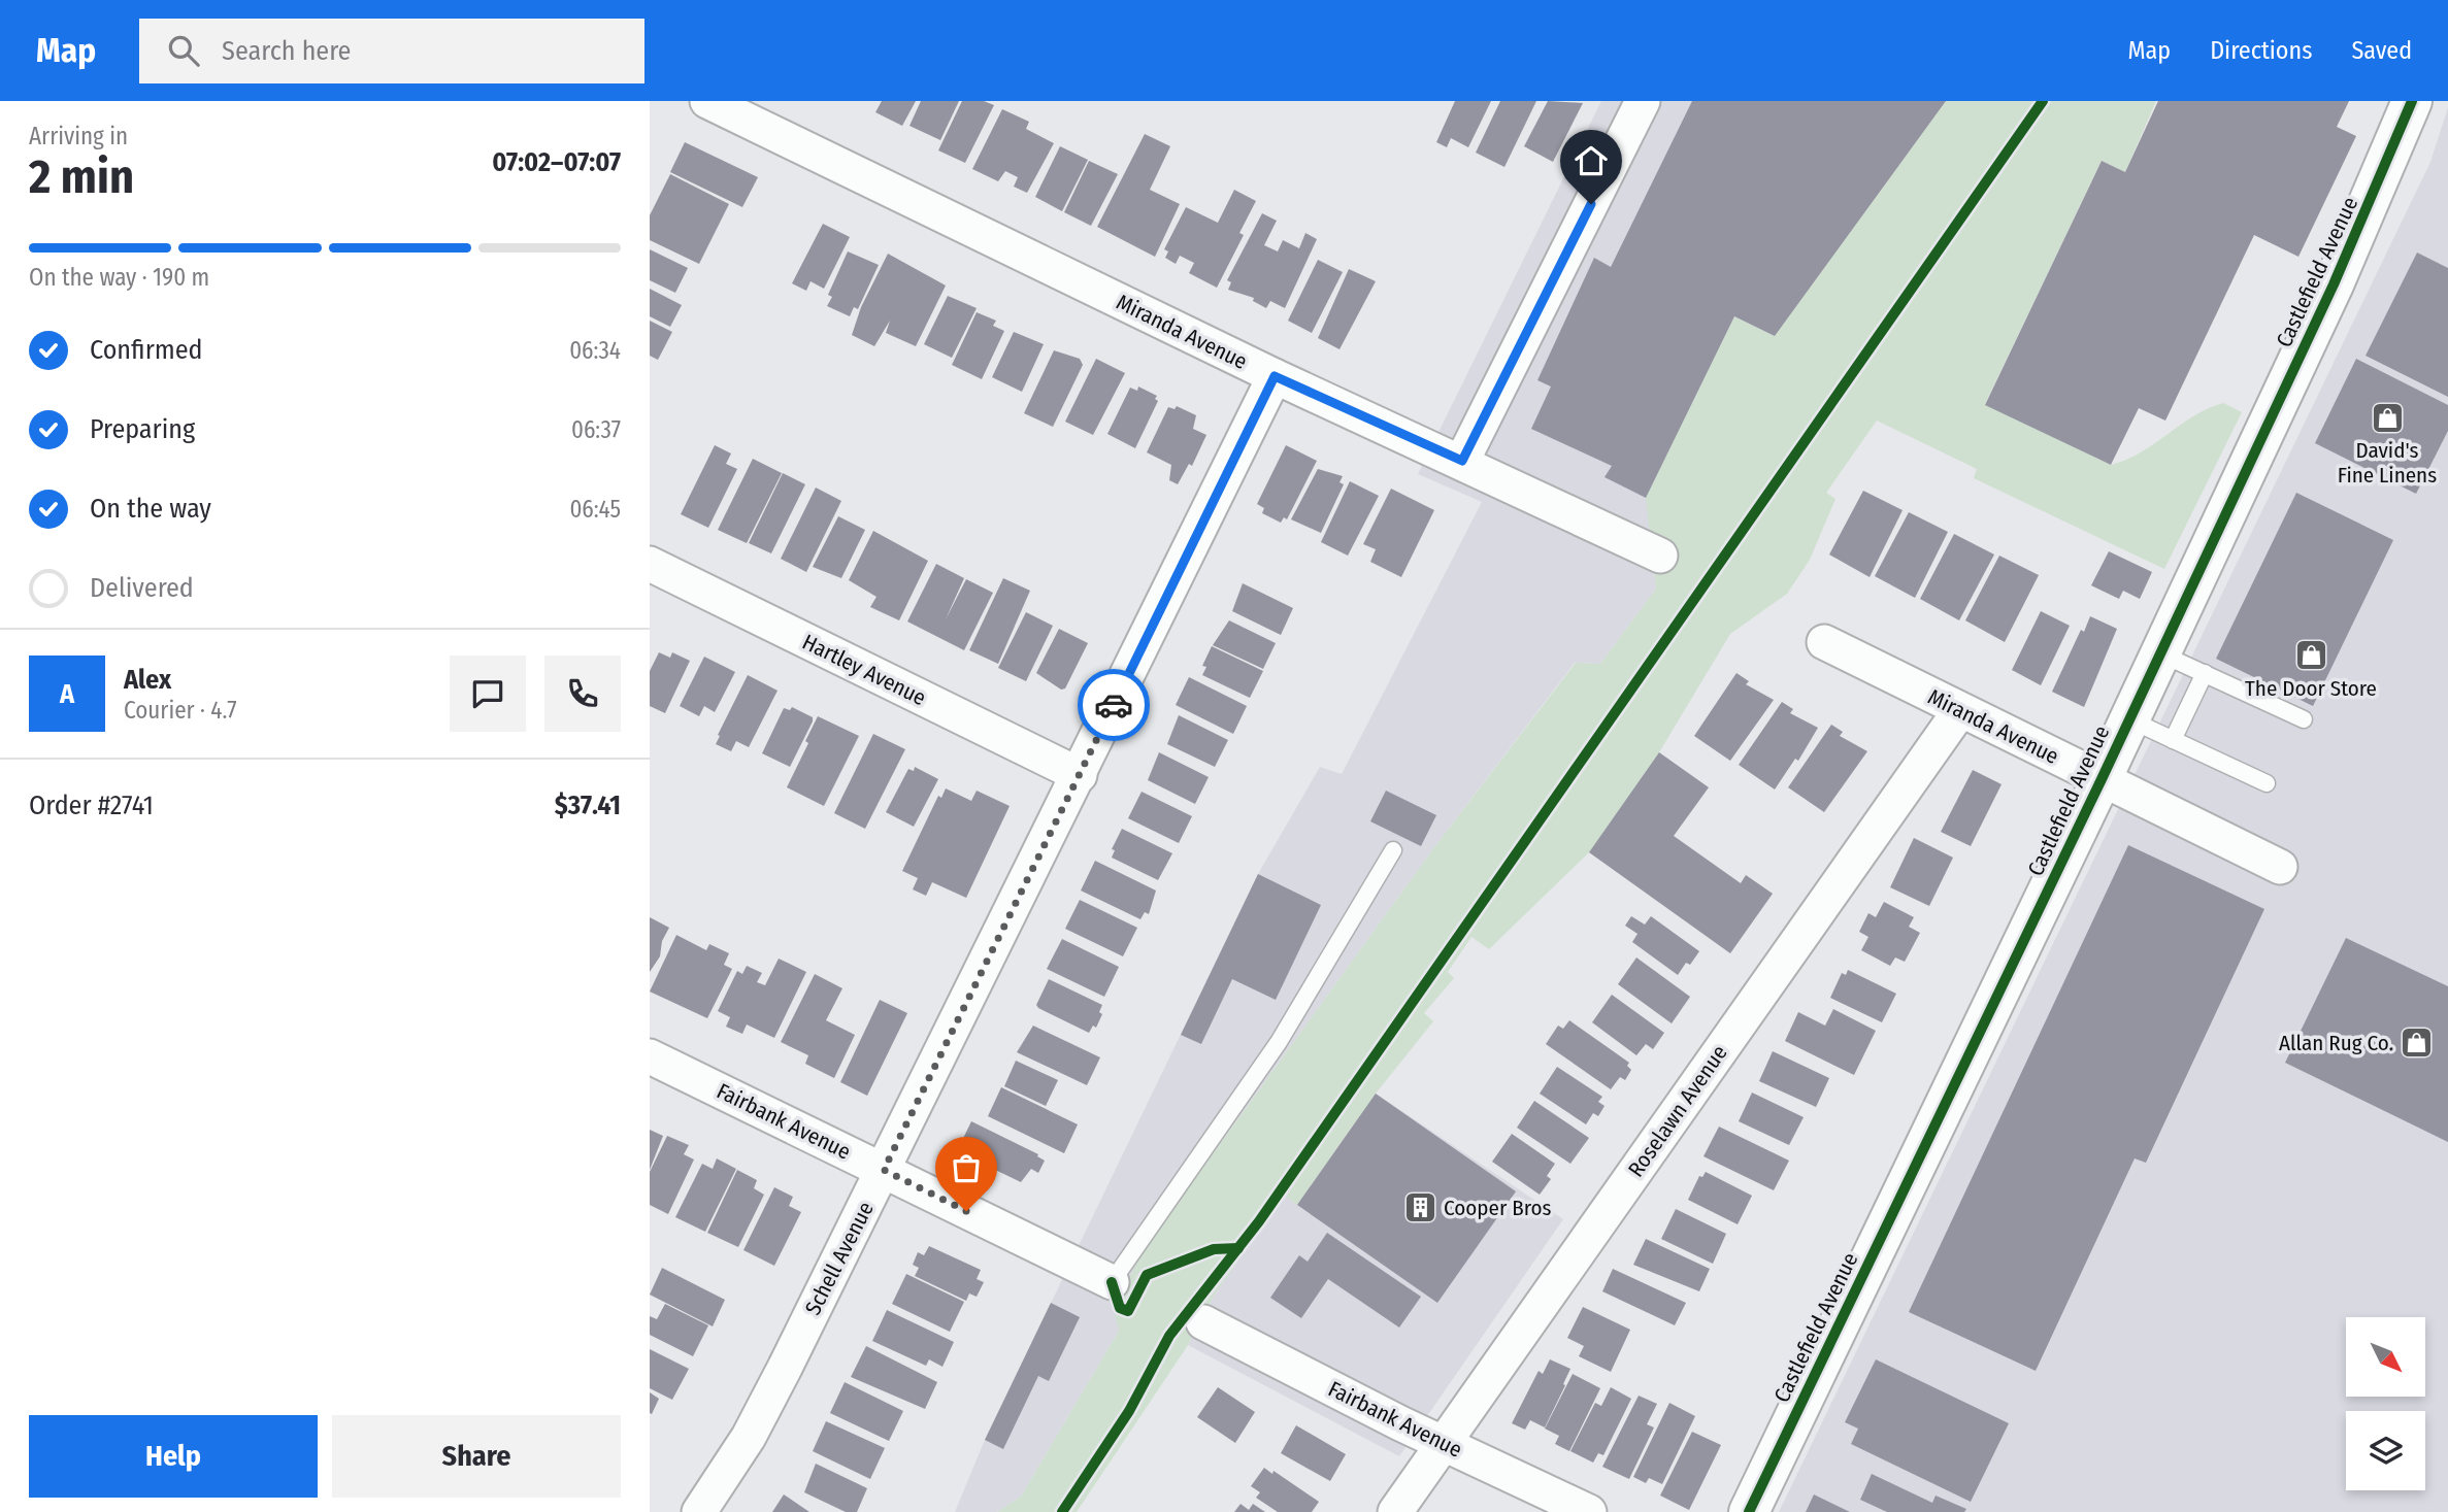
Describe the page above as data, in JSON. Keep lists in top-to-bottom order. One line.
{"streets":{"street":["Castlefield Avenue","Miranda Avenue","Hartley Avenue","Roselawn Avenue","Fairbank Avenue","Schell Avenue"]},"crossings":[["Castlefield Avenue","Miranda Avenue"],["Miranda Avenue","Roselawn Avenue"],["Miranda Avenue","Schell Avenue"],["Hartley Avenue","Schell Avenue"],["Roselawn Avenue","Fairbank Avenue"],["Fairbank Avenue","Schell Avenue"]],"places":{"shop":["David's Fine Linens","The Door Store","Allan Rug Co."],"building":["Cooper Bros"]},"north":"bottom right","page":{"header":"Map","search":"Search here","nav":["Map","Directions","Saved"],"heading":["2 min","Arriving in","07:02–07:07"],"panel":["Alex","Courier · 4.7","Order #2741","$37.41"],"bar":"On the way · 190 m","list":[["Confirmed","06:34"],["Preparing","06:37"],["On the way","06:45"],"Delivered"],"round":"A","buttons":["Help","Share"]}}
